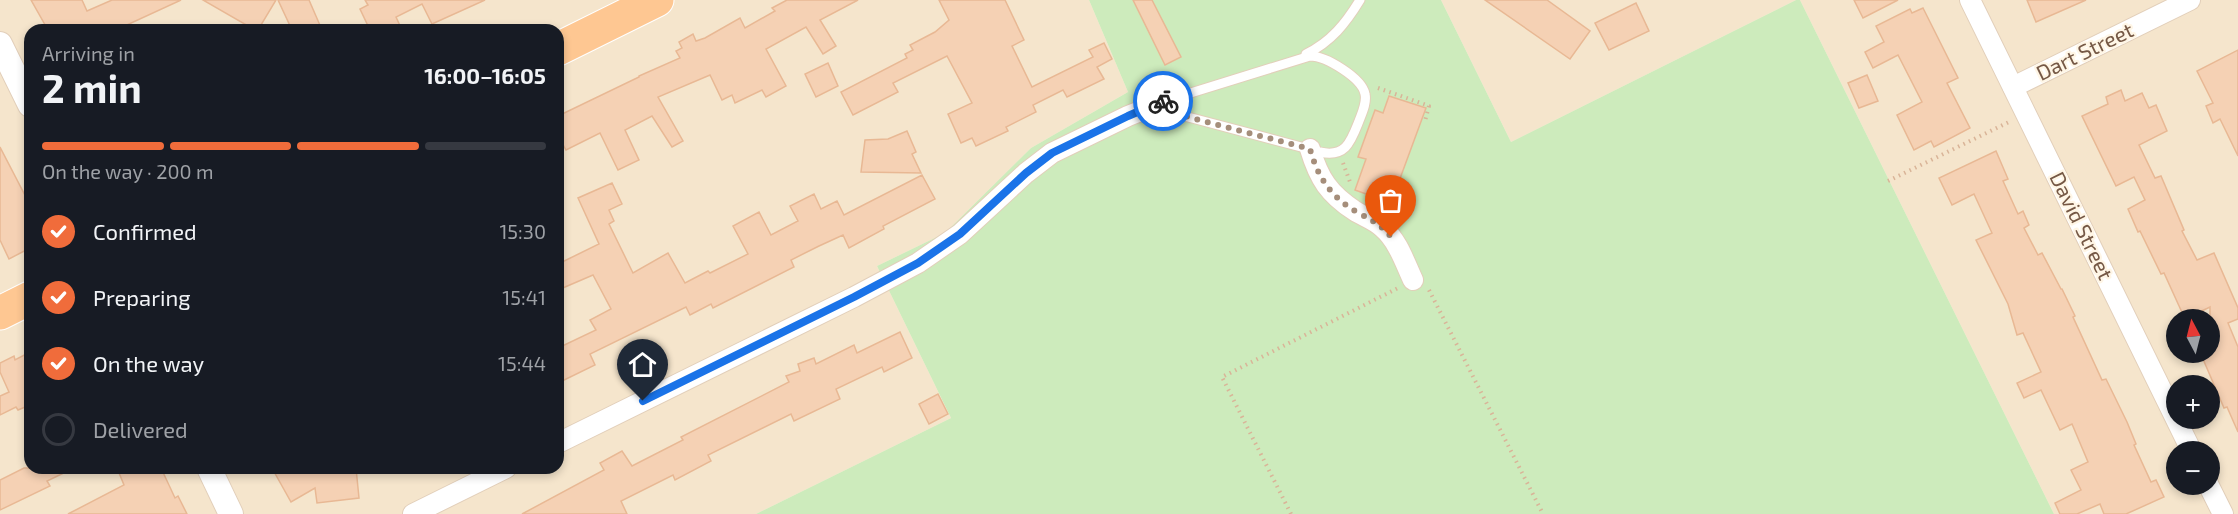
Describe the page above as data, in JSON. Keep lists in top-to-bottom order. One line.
{"streets":{"street":["Dart Street","David Street"]},"crossings":[["Dart Street","David Street"]],"north":"top","page":{"heading":["2 min","Arriving in","16:00–16:05"],"bar":"On the way · 200 m","list":[["Confirmed","15:30"],["Preparing","15:41"],["On the way","15:44"],"Delivered"],"map_buttons":["+","−"]}}
